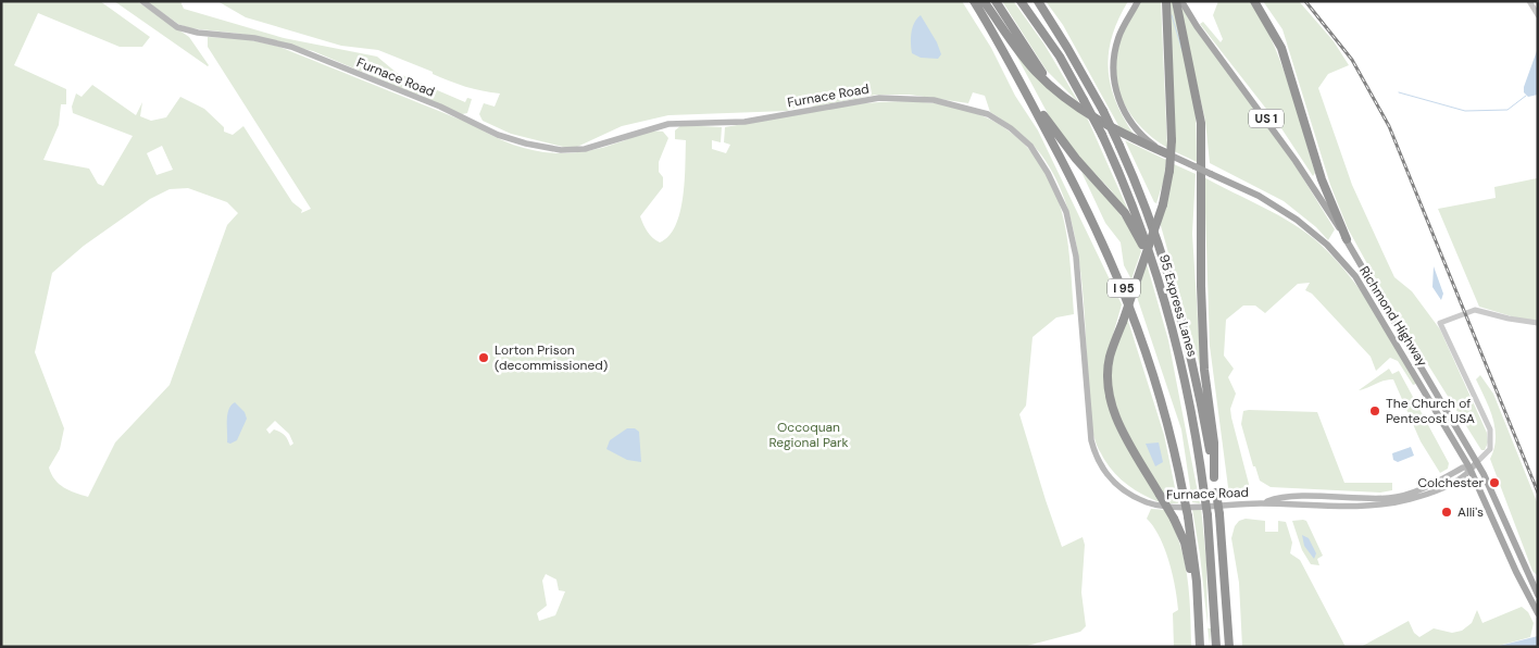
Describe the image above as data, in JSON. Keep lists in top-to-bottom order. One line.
{"streets":{"highway":["I 95","95 Express Lanes"],"main road":["Furnace Road","US 1","Richmond Highway"]},"crossings":[["Furnace Road","Richmond Highway"]],"parks":["Occoquan Regional Park"],"places":["Lorton Prison (decommissioned)","The Church of Pentecost USA","Colchester","Alli's"]}
